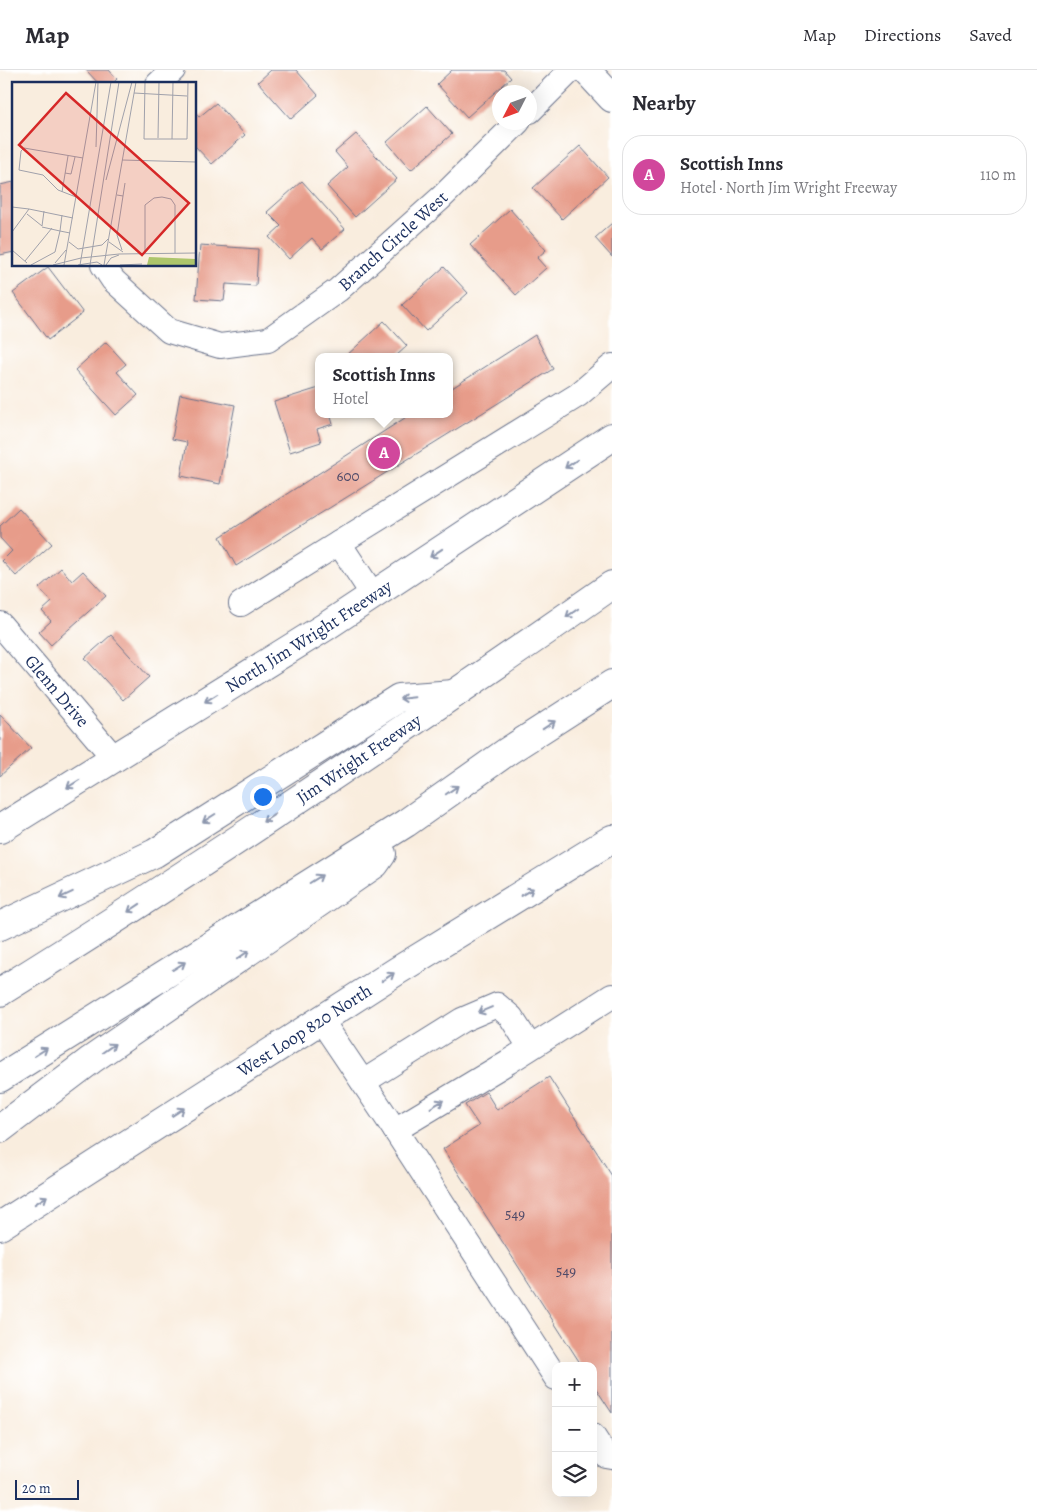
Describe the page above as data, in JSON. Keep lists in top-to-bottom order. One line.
{"streets":{"main road":["North Jim Wright Freeway","Jim Wright Freeway","West Loop 820 North"],"street":["Branch Circle West","Glenn Drive"]},"crossings":[["North Jim Wright Freeway","Glenn Drive"]],"house_numbers":["600","549","549"],"scale_bar":"20 m","north":"bottom left","page":{"header":"Map","nav":["Map","Directions","Saved"],"heading":"Nearby","list":[{"mark":"A","name":"Scottish Inns","note":"Hotel · North Jim Wright Freeway","value":"110 m"}],"popup":["Scottish Inns","Hotel"],"pins":"A","map_buttons":["+","−"],"scale":"20 m"}}
